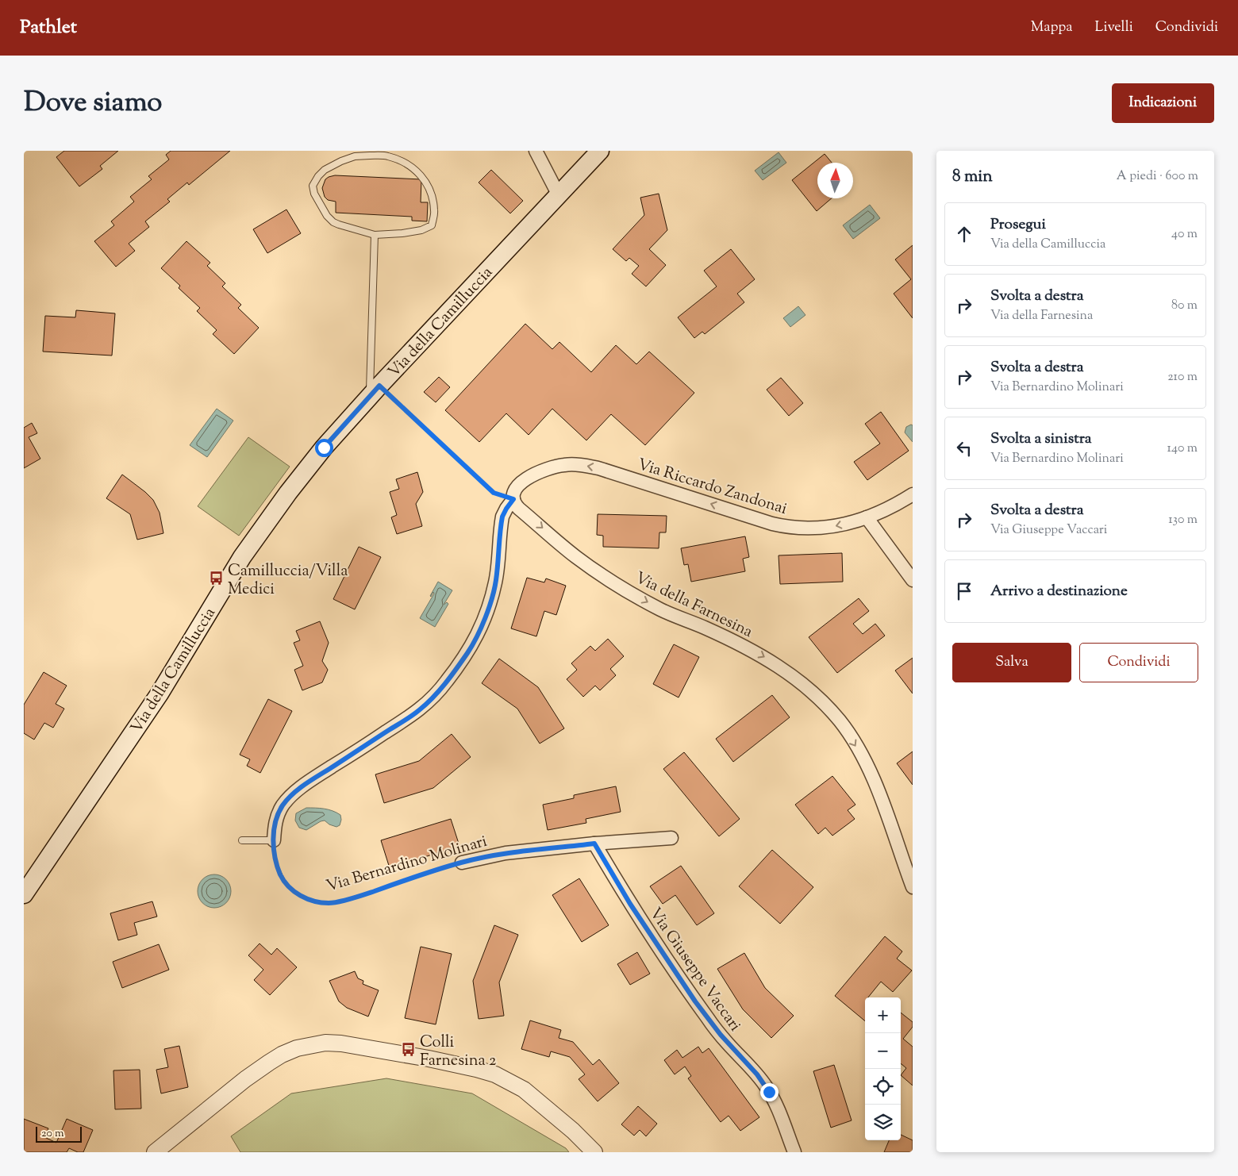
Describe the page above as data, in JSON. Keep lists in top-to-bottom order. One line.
{"streets":{"main road":["Via della Camilluccia"],"street":["Via Riccardo Zandonai","Via della Farnesina","Via Bernardino Molinari","Via Giuseppe Vaccari"]},"crossings":[["Via Riccardo Zandonai","Via della Farnesina"],["Via Bernardino Molinari","Via Giuseppe Vaccari"]],"one_way":["Via Riccardo Zandonai","Via della Farnesina"],"places":{"bus stop":["Camilluccia/Villa Medici","Colli Farnesina 2"]},"scale_bar":"20 m","north":"top","page":{"header":"Pathlet","nav":["Mappa","Livelli","Condividi"],"title":"Dove siamo","buttons":["Indicazioni",["Salva","Condividi"]],"heading":["8 min","A piedi · 600 m"],"list":[["Prosegui","Via della Camilluccia","40 m"],["Svolta a destra","Via della Farnesina","80 m"],["Svolta a destra","Via Bernardino Molinari","210 m"],["Svolta a sinistra","Via Bernardino Molinari","140 m"],["Svolta a destra","Via Giuseppe Vaccari","130 m"],"Arrivo a destinazione"],"map_buttons":["+","−"],"scale":"20 m"}}
